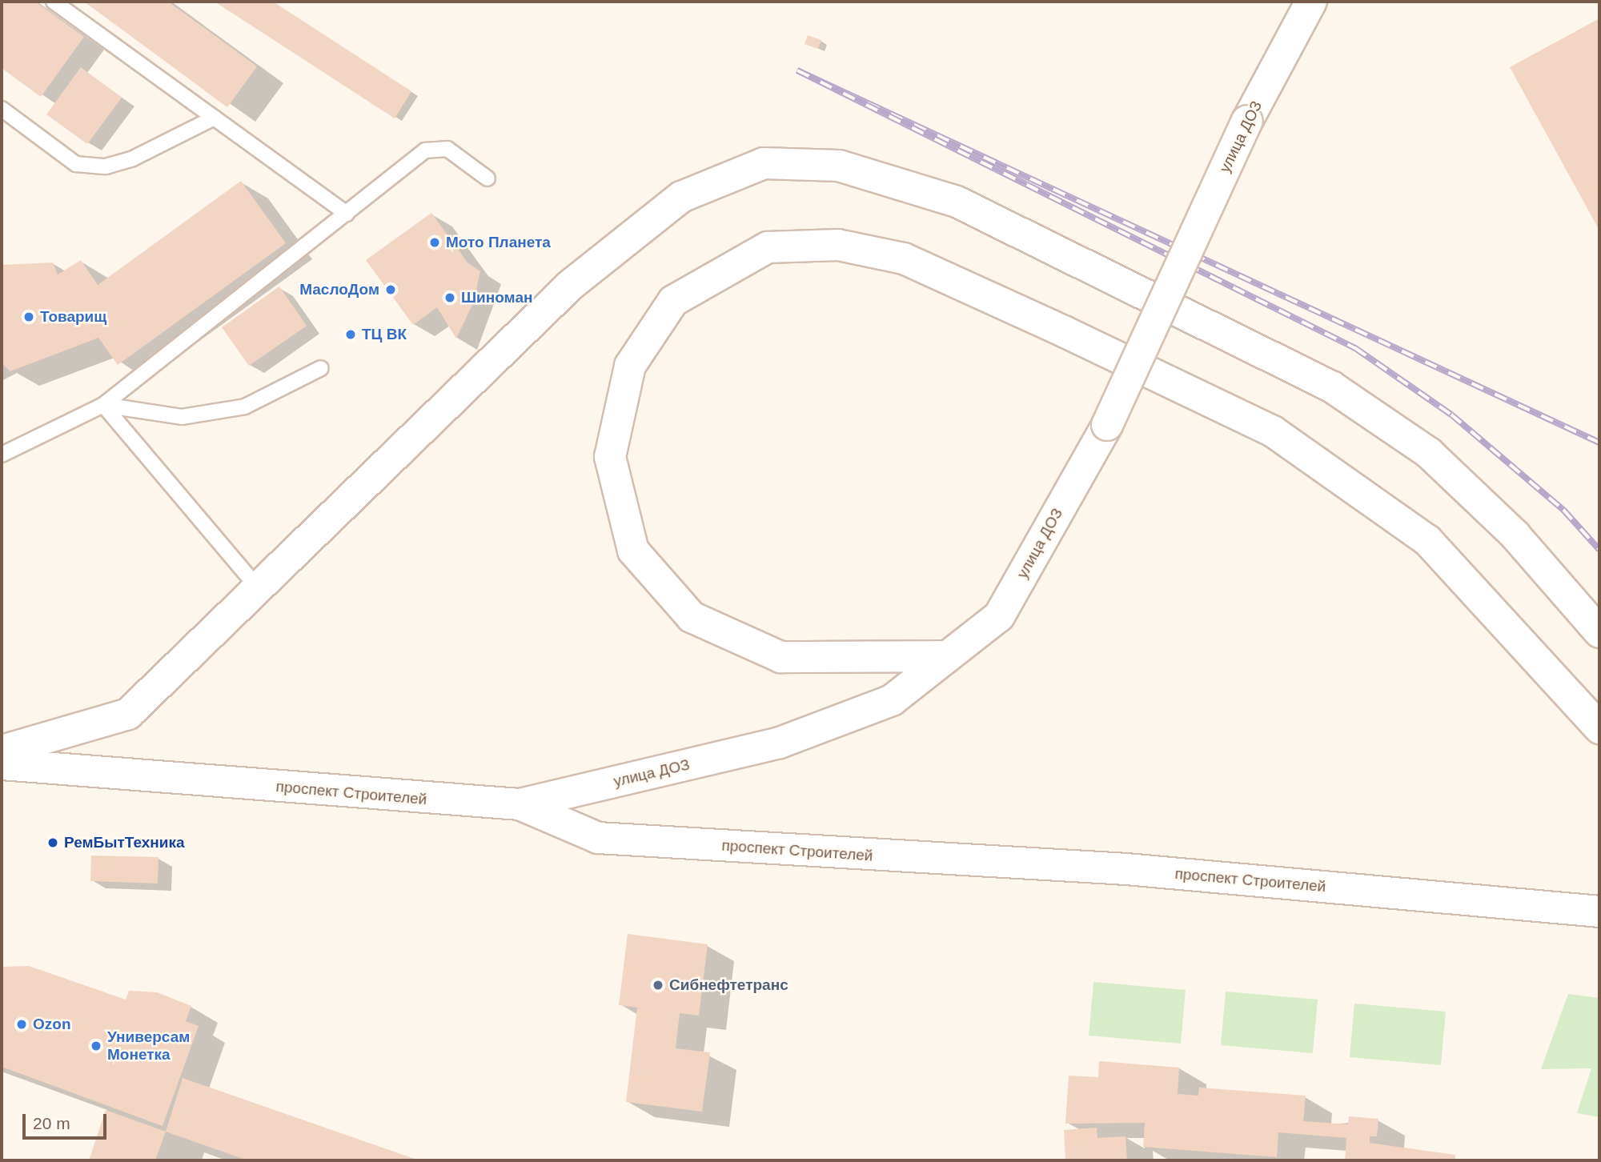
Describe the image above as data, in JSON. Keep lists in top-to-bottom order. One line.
{"streets":{"main road":["улица ДОЗ","проспект Строителей"]},"crossings":[["улица ДОЗ","проспект Строителей"]],"places":["Мото Планета","МаслоДом","Шиноман","Товарищ","ТЦ ВК","РемБытТехника","Сибнефтетранс","Ozon","Универсам Монетка"],"scale_bar":"20 m"}
